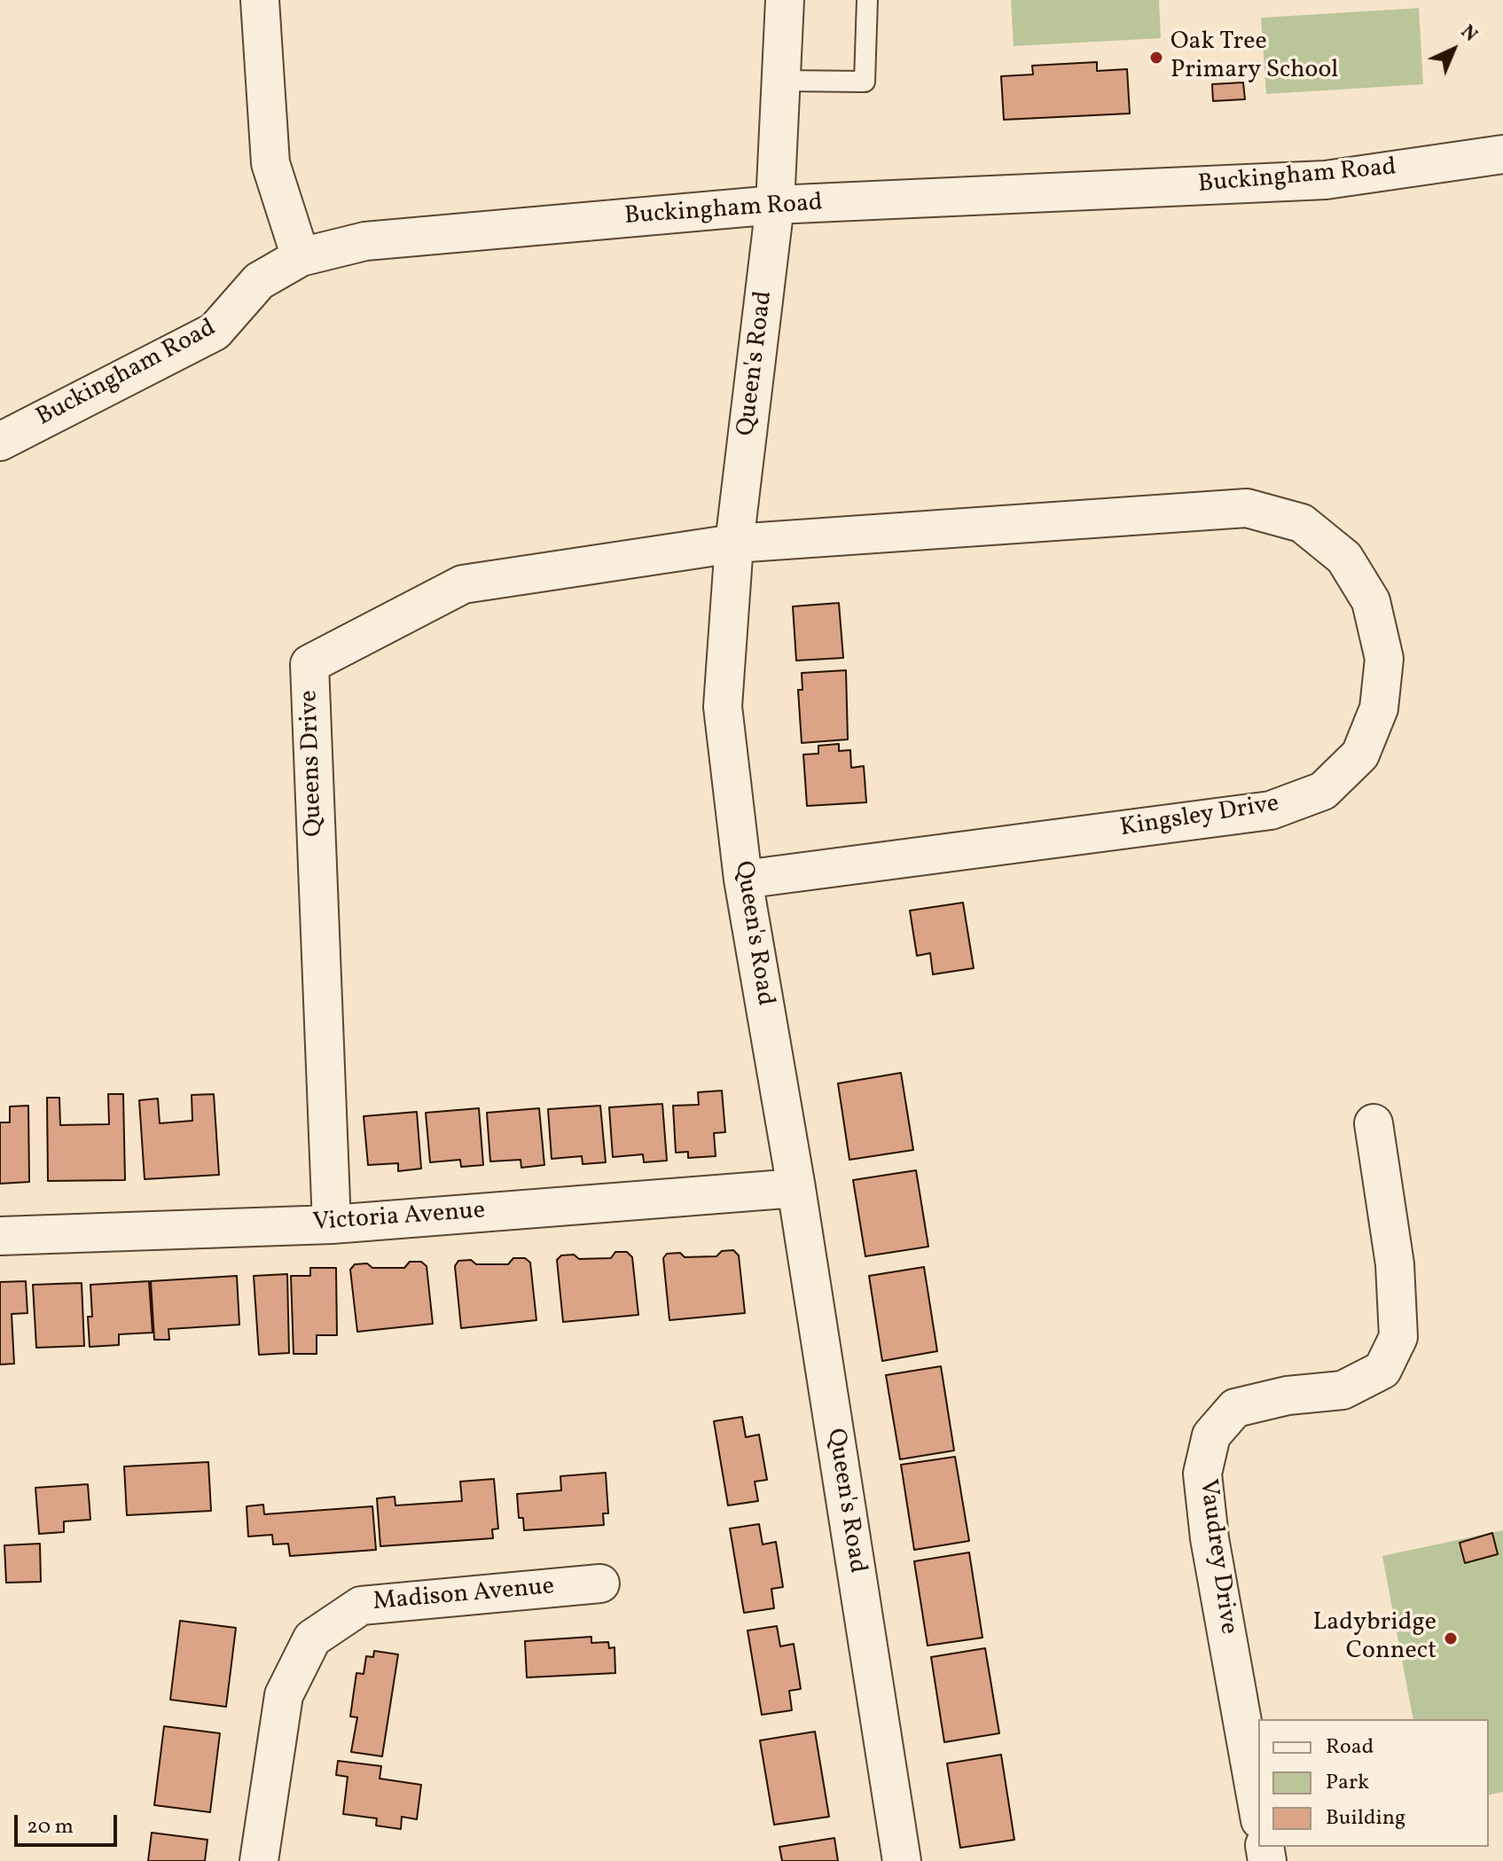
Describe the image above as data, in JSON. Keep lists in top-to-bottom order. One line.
{"streets":{"street":["Buckingham Road","Queen's Road","Queens Drive","Kingsley Drive","Victoria Avenue","Vaudrey Drive","Madison Avenue"]},"crossings":[["Buckingham Road","Queen's Road"],["Queen's Road","Queens Drive"],["Queen's Road","Kingsley Drive"],["Queen's Road","Victoria Avenue"],["Queens Drive","Kingsley Drive"],["Queens Drive","Victoria Avenue"]],"places":["Oak Tree Primary School","Ladybridge Connect"],"legend":["Road","Park","Building"],"scale_bar":"20 m","north":"top right"}
